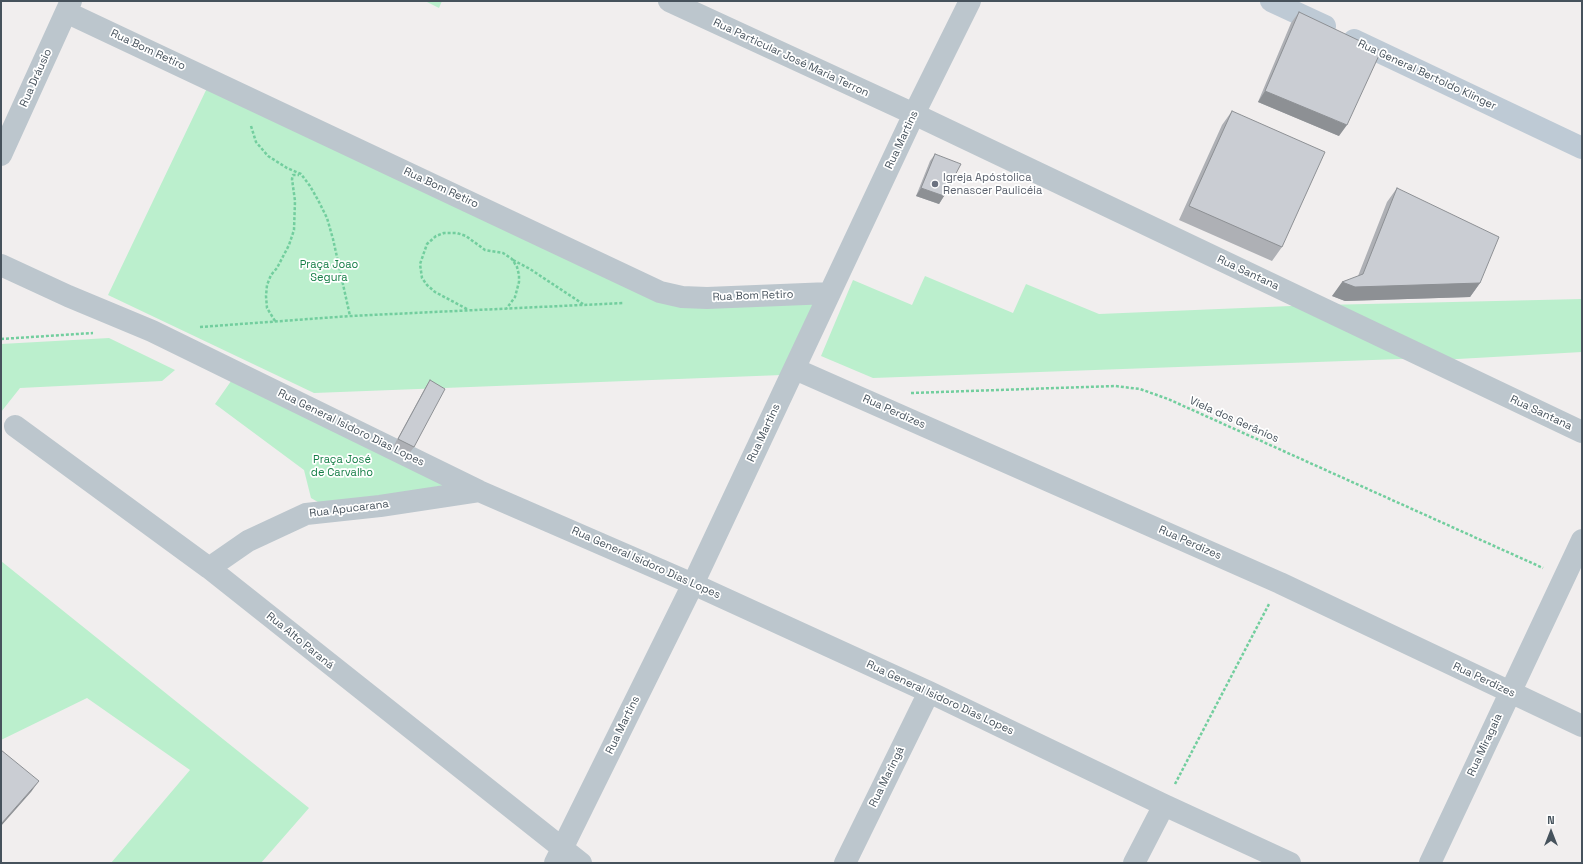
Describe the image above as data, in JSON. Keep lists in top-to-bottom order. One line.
{"streets":{"street":["Rua Bom Retiro","Rua Particular José Maria Terron","Rua General Bertoldo Klinger","Rua Dráusio","Rua Martins","Rua Santana","Rua Perdizes","Rua General Isidoro Dias Lopes","Rua Apucarana","Rua Alto Paraná","Rua Miragaia","Rua Maringá"],"path":["Viela dos Gerânios"]},"crossings":[["Rua Bom Retiro","Rua Dráusio"],["Rua Bom Retiro","Rua Martins"],["Rua Particular José Maria Terron","Rua Martins"],["Rua Particular José Maria Terron","Rua Santana"],["Rua Martins","Rua Santana"],["Rua Martins","Rua Perdizes"],["Rua Martins","Rua General Isidoro Dias Lopes"],["Rua Martins","Rua Alto Paraná"],["Rua Perdizes","Rua Miragaia"],["Viela dos Gerânios","Rua Miragaia"],["Rua General Isidoro Dias Lopes","Rua Apucarana"],["Rua General Isidoro Dias Lopes","Rua Maringá"],["Rua Apucarana","Rua Alto Paraná"]],"parks":["Praça Joao Segura","Praça José de Carvalho"],"places":["Igreja Apóstolica Renascer Paulicéia"],"north":"top"}
